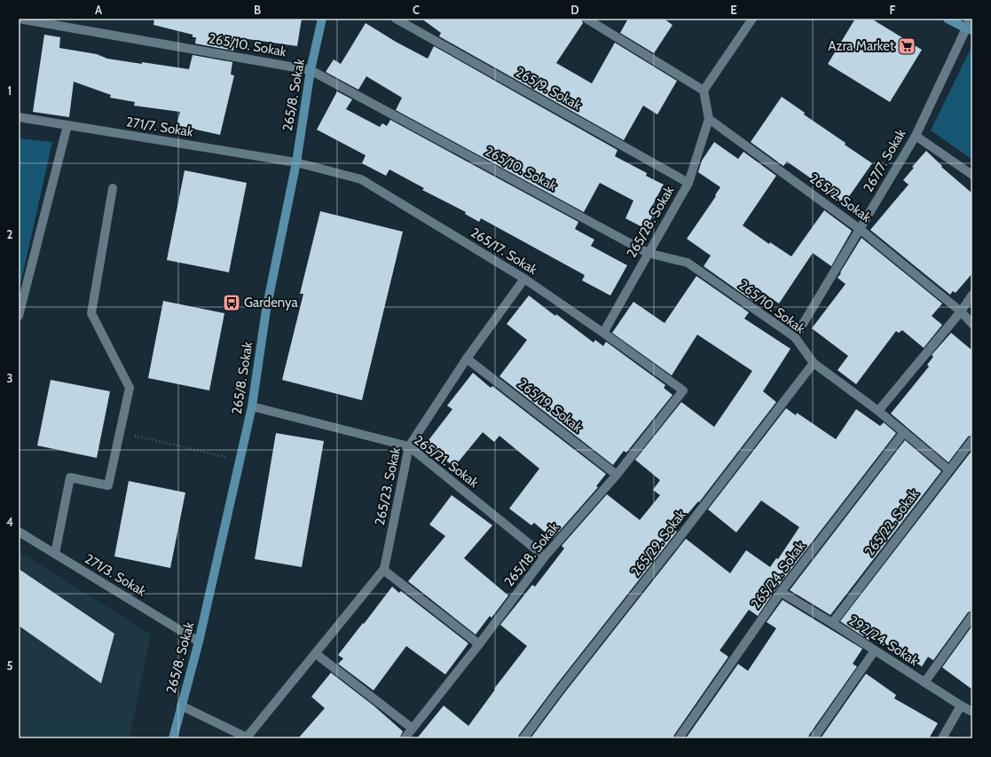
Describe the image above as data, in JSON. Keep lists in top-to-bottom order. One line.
{"streets":{"street":["265/10. Sokak","265/9. Sokak","265/8. Sokak","271/7. Sokak","267/7. Sokak","265/2. Sokak","265/28. Sokak","265/17. Sokak","265/19. Sokak","265/21. Sokak","265/23. Sokak","265/22. Sokak","265/29. Sokak","265/18. Sokak","271/3. Sokak","265/24. Sokak","292/24. Sokak"]},"crossings":[["265/10. Sokak","265/8. Sokak"],["265/10. Sokak","267/7. Sokak"],["265/10. Sokak","265/28. Sokak"],["265/10. Sokak","265/22. Sokak"],["265/10. Sokak","265/29. Sokak"],["265/10. Sokak","265/24. Sokak"],["265/9. Sokak","265/28. Sokak"],["265/8. Sokak","271/7. Sokak"],["265/8. Sokak","265/17. Sokak"],["265/8. Sokak","265/21. Sokak"],["265/8. Sokak","271/3. Sokak"],["271/7. Sokak","265/17. Sokak"],["267/7. Sokak","265/2. Sokak"],["265/2. Sokak","265/28. Sokak"],["265/28. Sokak","265/17. Sokak"],["265/17. Sokak","265/23. Sokak"],["265/17. Sokak","265/18. Sokak"],["265/19. Sokak","265/23. Sokak"],["265/19. Sokak","265/18. Sokak"],["265/21. Sokak","265/23. Sokak"],["265/21. Sokak","265/18. Sokak"],["265/22. Sokak","292/24. Sokak"],["265/24. Sokak","292/24. Sokak"]],"places":{"supermarket":["Azra Market"],"bus stop":["Gardenya"]},"grid":{"columns":["A","B","C","D","E","F"],"rows":["1","2","3","4","5"]}}
